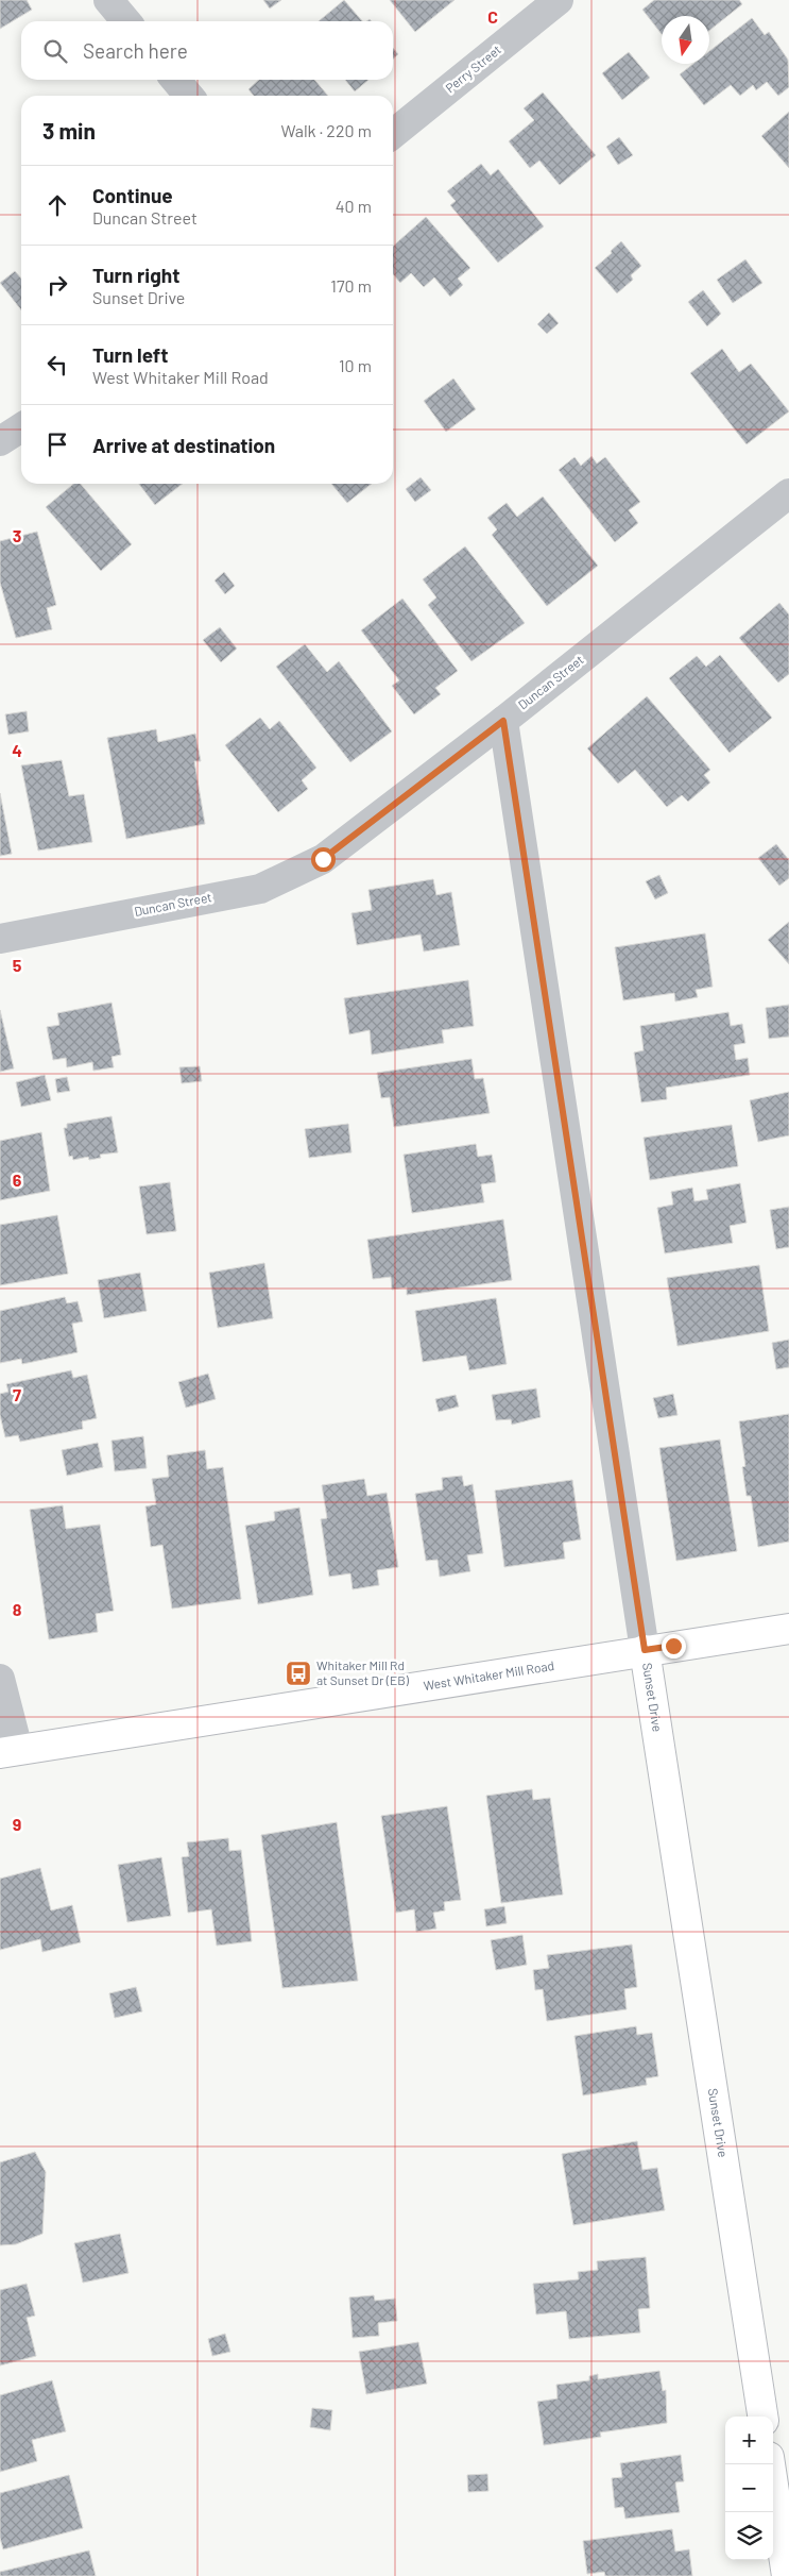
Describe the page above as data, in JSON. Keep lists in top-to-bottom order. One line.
{"streets":{"street":["Perry Street","Duncan Street","West Whitaker Mill Road","Sunset Drive"]},"crossings":[["Duncan Street","Sunset Drive"],["West Whitaker Mill Road","Sunset Drive"]],"places":{"bus stop":["Whitaker Mill Rd at Sunset Dr (EB)"]},"north":"bottom","page":{"search":"Search here","heading":["3 min","Walk · 220 m"],"list":[["Continue","Duncan Street","40 m"],["Turn right","Sunset Drive","170 m"],["Turn left","West Whitaker Mill Road","10 m"],"Arrive at destination"],"map_buttons":["+","−"]},"grid":{"columns":["C"],"rows":["3","4","5","6","7","8","9"]}}
